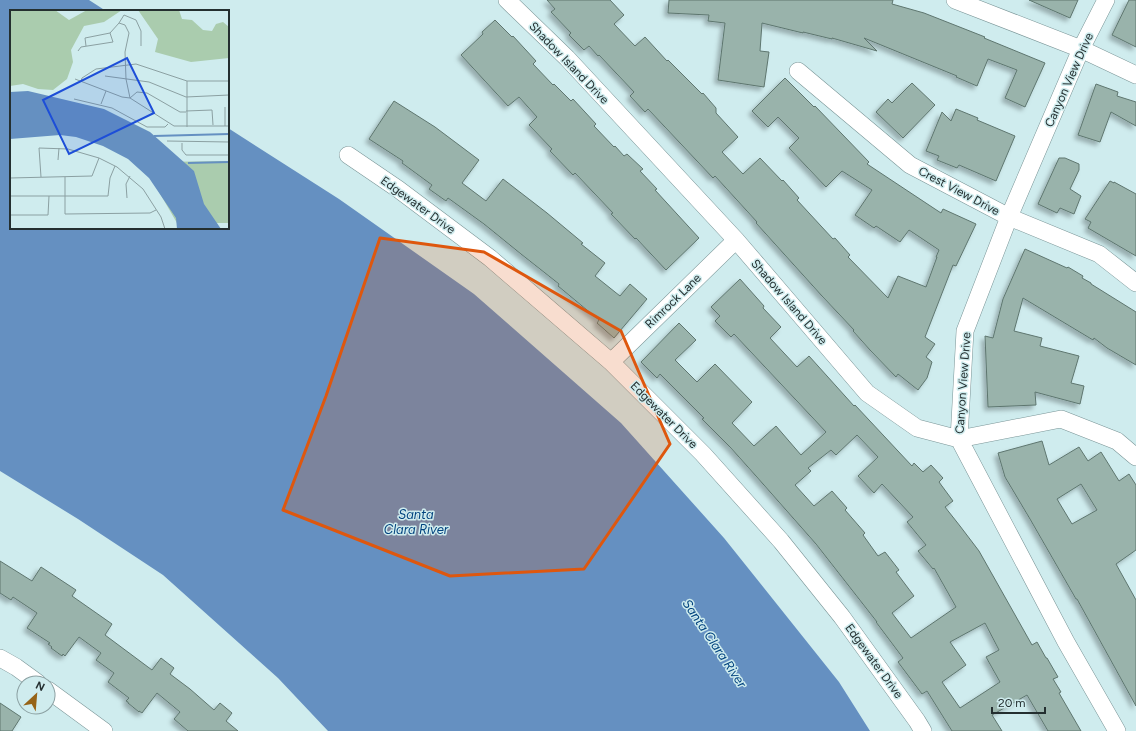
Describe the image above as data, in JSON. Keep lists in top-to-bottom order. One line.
{"streets":{"street":["Shadow Island Drive","Canyon View Drive","Crest View Drive","Edgewater Drive","Rimrock Lane"]},"crossings":[["Shadow Island Drive","Canyon View Drive"],["Shadow Island Drive","Rimrock Lane"],["Canyon View Drive","Crest View Drive"],["Edgewater Drive","Rimrock Lane"]],"water":["Santa Clara River"],"scale_bar":"20 m","north":"top right"}
